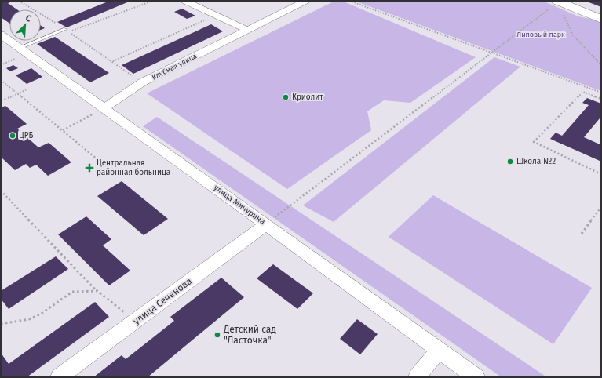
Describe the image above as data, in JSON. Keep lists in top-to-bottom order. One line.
{"streets":{"street":["Клубная улица","улица Мичурина","улица Сеченова"]},"crossings":[["Клубная улица","улица Мичурина"],["улица Мичурина","улица Сеченова"]],"parks":["Липовый парк"],"places":{"other":["Криолит","ЦРБ","Школа №2","Детский сад \"Ласточка\""],"health":["Центральная районная больница"]},"north":"top right"}
